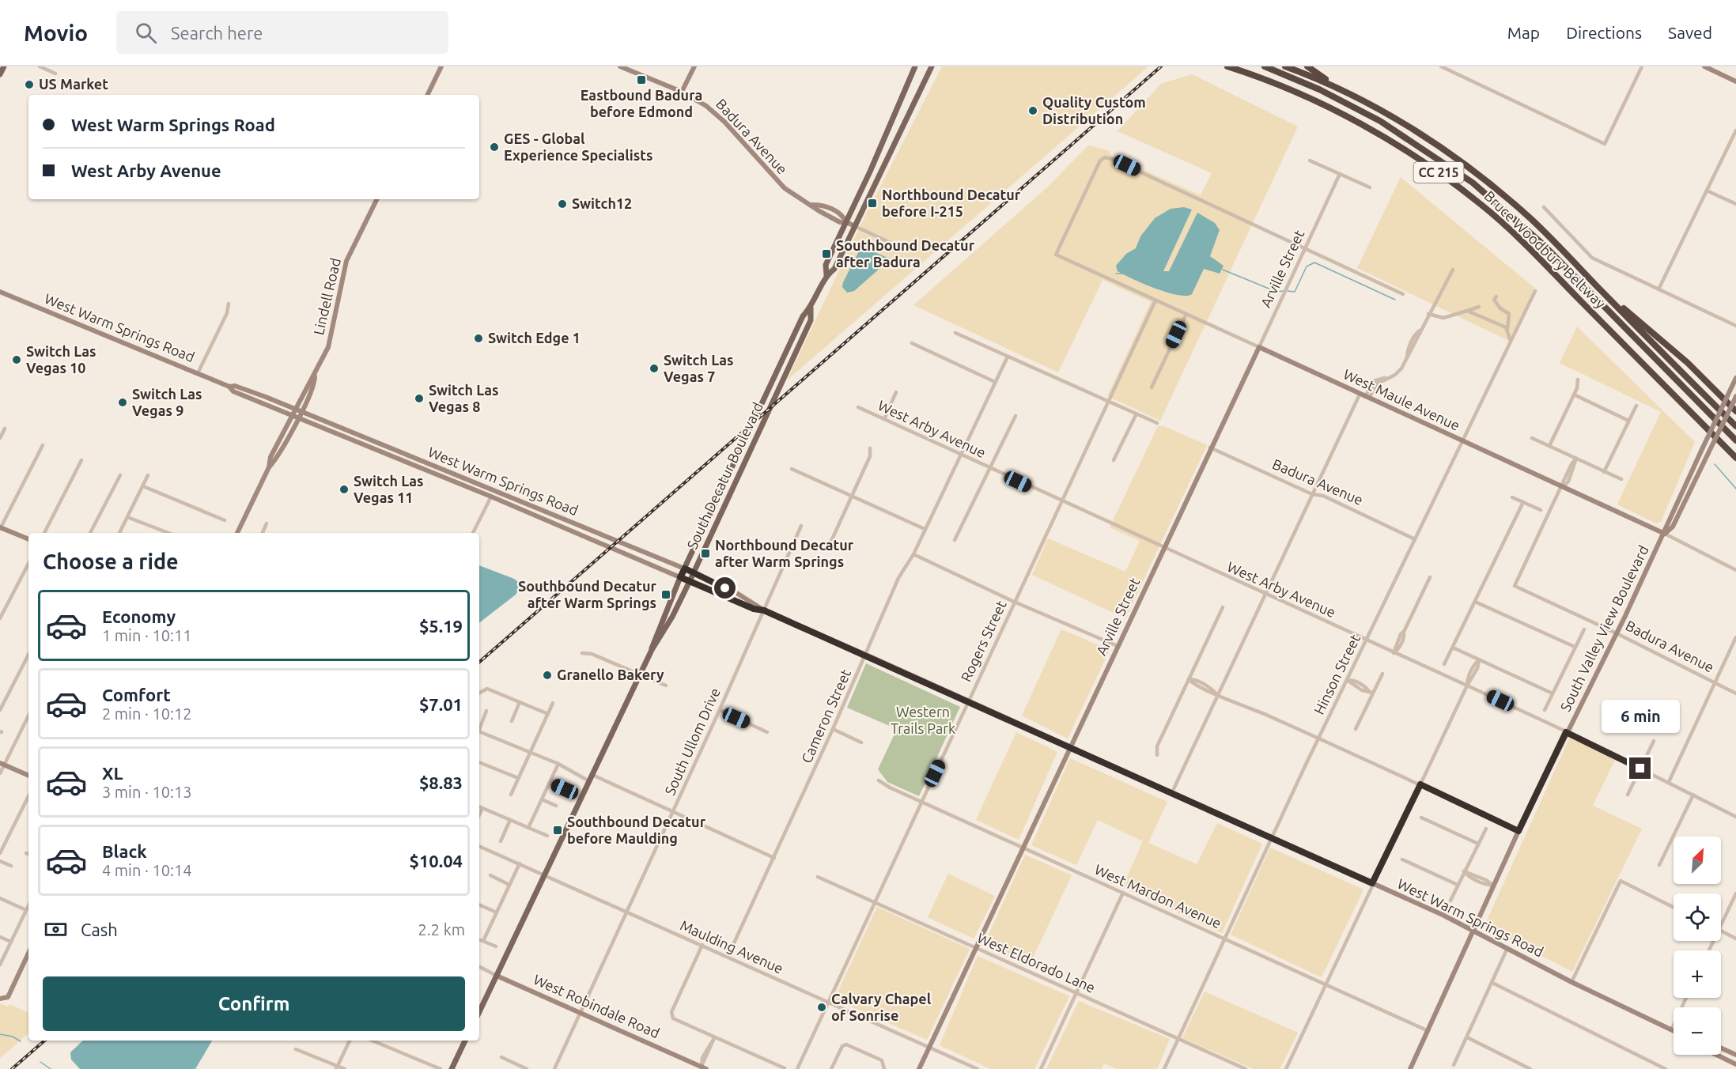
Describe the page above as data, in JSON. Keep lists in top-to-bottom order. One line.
{"streets":{"highway":["CC 215","Bruce Woodbury Beltway"],"main road":["Badura Avenue","Arville Street","Lindell Road","West Warm Springs Road","West Maule Avenue","South Decatur Boulevard","South Valley View Boulevard","West Robindale Road"],"street":["West Arby Avenue","Rogers Street","Hinson Street","Cameron Street","South Ullom Drive","West Mardon Avenue","Maulding Avenue","West Eldorado Lane"]},"crossings":[["Badura Avenue","Arville Street"],["Badura Avenue","West Maule Avenue"],["Badura Avenue","South Decatur Boulevard"],["Badura Avenue","South Valley View Boulevard"],["Badura Avenue","Hinson Street"],["Arville Street","West Warm Springs Road"],["Arville Street","West Maule Avenue"],["Arville Street","West Arby Avenue"],["Arville Street","West Mardon Avenue"],["Arville Street","Maulding Avenue"],["Arville Street","West Eldorado Lane"],["Lindell Road","West Warm Springs Road"],["West Warm Springs Road","South Decatur Boulevard"],["West Warm Springs Road","South Valley View Boulevard"],["West Warm Springs Road","Rogers Street"],["West Warm Springs Road","Hinson Street"],["West Warm Springs Road","Cameron Street"],["West Warm Springs Road","South Ullom Drive"],["West Maule Avenue","South Valley View Boulevard"],["West Maule Avenue","Rogers Street"],["West Maule Avenue","Hinson Street"],["West Arby Avenue","South Valley View Boulevard"],["West Arby Avenue","Rogers Street"],["West Arby Avenue","Hinson Street"],["West Arby Avenue","Cameron Street"],["South Decatur Boulevard","Maulding Avenue"],["South Decatur Boulevard","West Robindale Road"],["South Valley View Boulevard","West Mardon Avenue"],["Rogers Street","West Mardon Avenue"],["Rogers Street","Maulding Avenue"],["Rogers Street","West Eldorado Lane"],["Hinson Street","West Mardon Avenue"],["Hinson Street","West Eldorado Lane"],["Cameron Street","Maulding Avenue"],["South Ullom Drive","Maulding Avenue"],["South Ullom Drive","West Robindale Road"]],"parks":["Western Trails Park"],"places":{"transit":["Eastbound Badura before Edmond","Northbound Decatur before I-215","Southbound Decatur after Badura","Northbound Decatur after Warm Springs","Southbound Decatur after Warm Springs","Southbound Decatur before Maulding"],"other":["US Market","Quality Custom Distribution","GES - Global Experience Specialists","Switch12","Switch Edge 1","Switch Las Vegas 10","Switch Las Vegas 7","Switch Las Vegas 8","Switch Las Vegas 9","Switch Las Vegas 11","Granello Bakery","Calvary Chapel of Sonrise"]},"north":"top right","page":{"header":"Movio","search":"Search here","nav":["Map","Directions","Saved"],"banner":["West Warm Springs Road","West Arby Avenue"],"heading":"Choose a ride","list":[{"name":"Economy","note":"1 min · 10:11","value":"$5.19"},{"name":"Comfort","note":"2 min · 10:12","value":"$7.01"},{"name":"XL","note":"3 min · 10:13","value":"$8.83"},{"name":"Black","note":"4 min · 10:14","value":"$10.04"}],"bubble":"6 min","map_buttons":["+","−"],"pay":["Cash","2.2 km"],"buttons":"Confirm"}}
